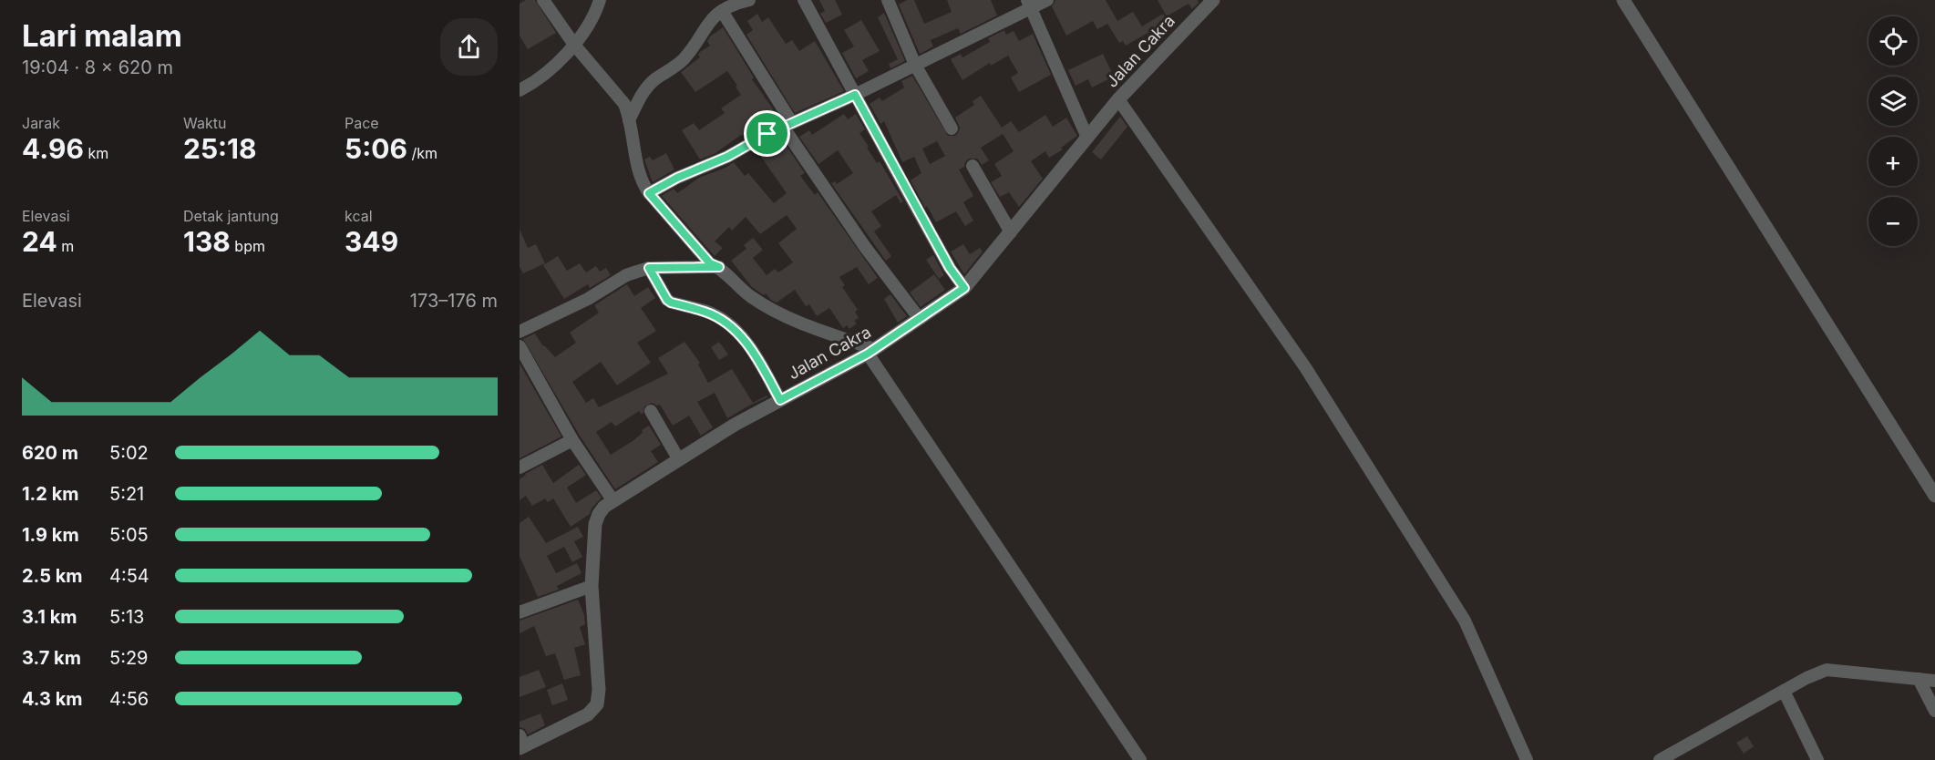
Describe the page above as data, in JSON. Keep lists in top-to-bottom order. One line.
{"streets":{"street":["Jalan Cakra"]},"page":{"heading":["Lari malam","19:04 · 8 × 620 m"],"map_buttons":["+","−"],"stats":[["Jarak","4.96 km"],["Waktu","25:18"],["Pace","5:06 /km"],["Elevasi","24 m"],["Detak jantung","138 bpm"],["kcal","349"]],"chart":["Elevasi","173–176 m"],"list":[{"name":"620 m","note":"5:02"},{"name":"1.2 km","note":"5:21"},{"name":"1.9 km","note":"5:05"},{"name":"2.5 km","note":"4:54"},{"name":"3.1 km","note":"5:13"},{"name":"3.7 km","note":"5:29"},{"name":"4.3 km","note":"4:56"}]}}
